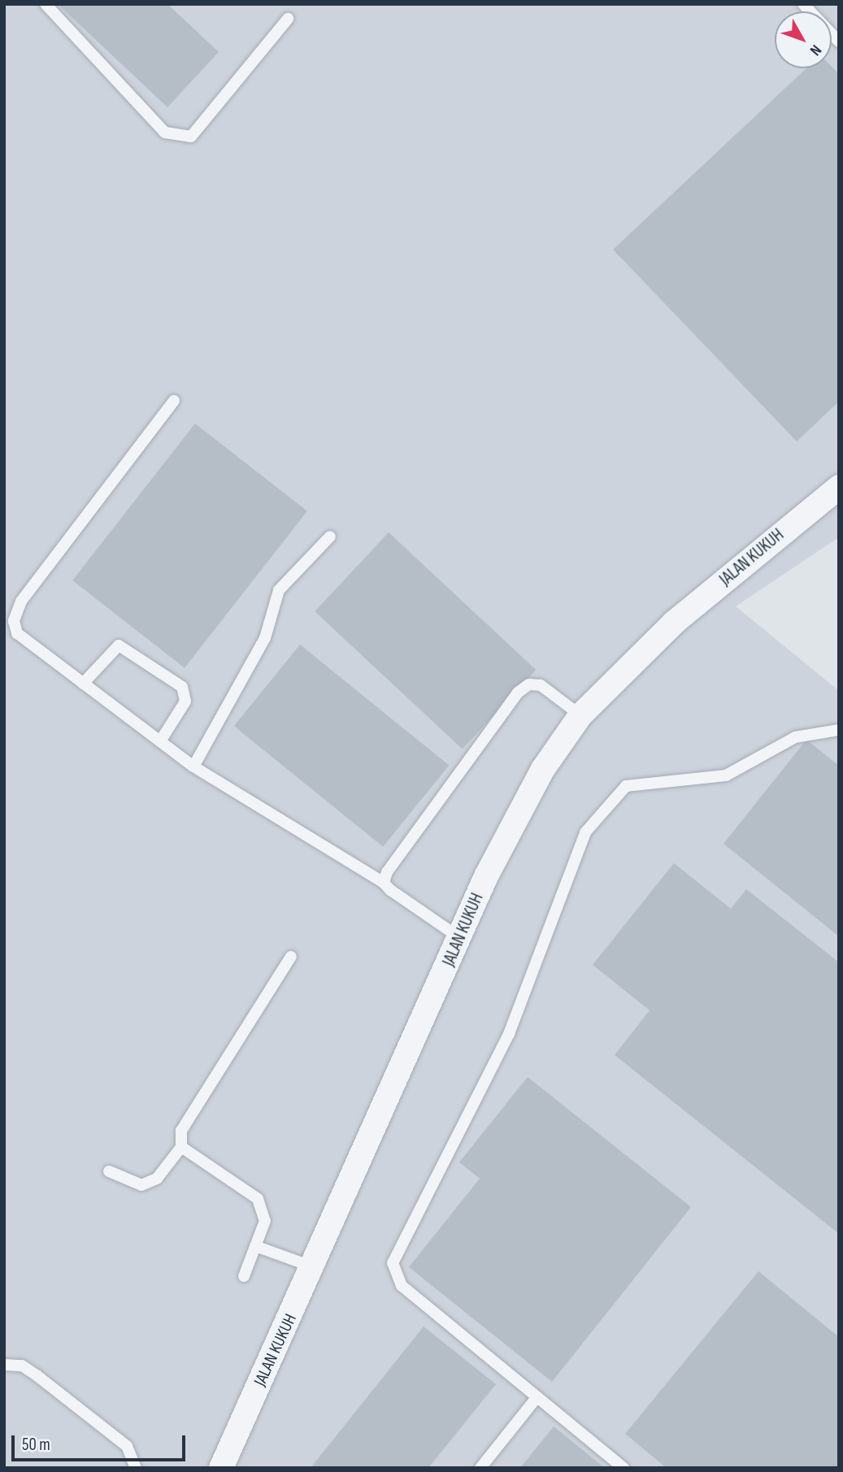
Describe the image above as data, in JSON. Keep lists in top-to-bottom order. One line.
{"streets":{"street":["JALAN KUKUH"]},"scale_bar":"50 m","north":"bottom right"}
